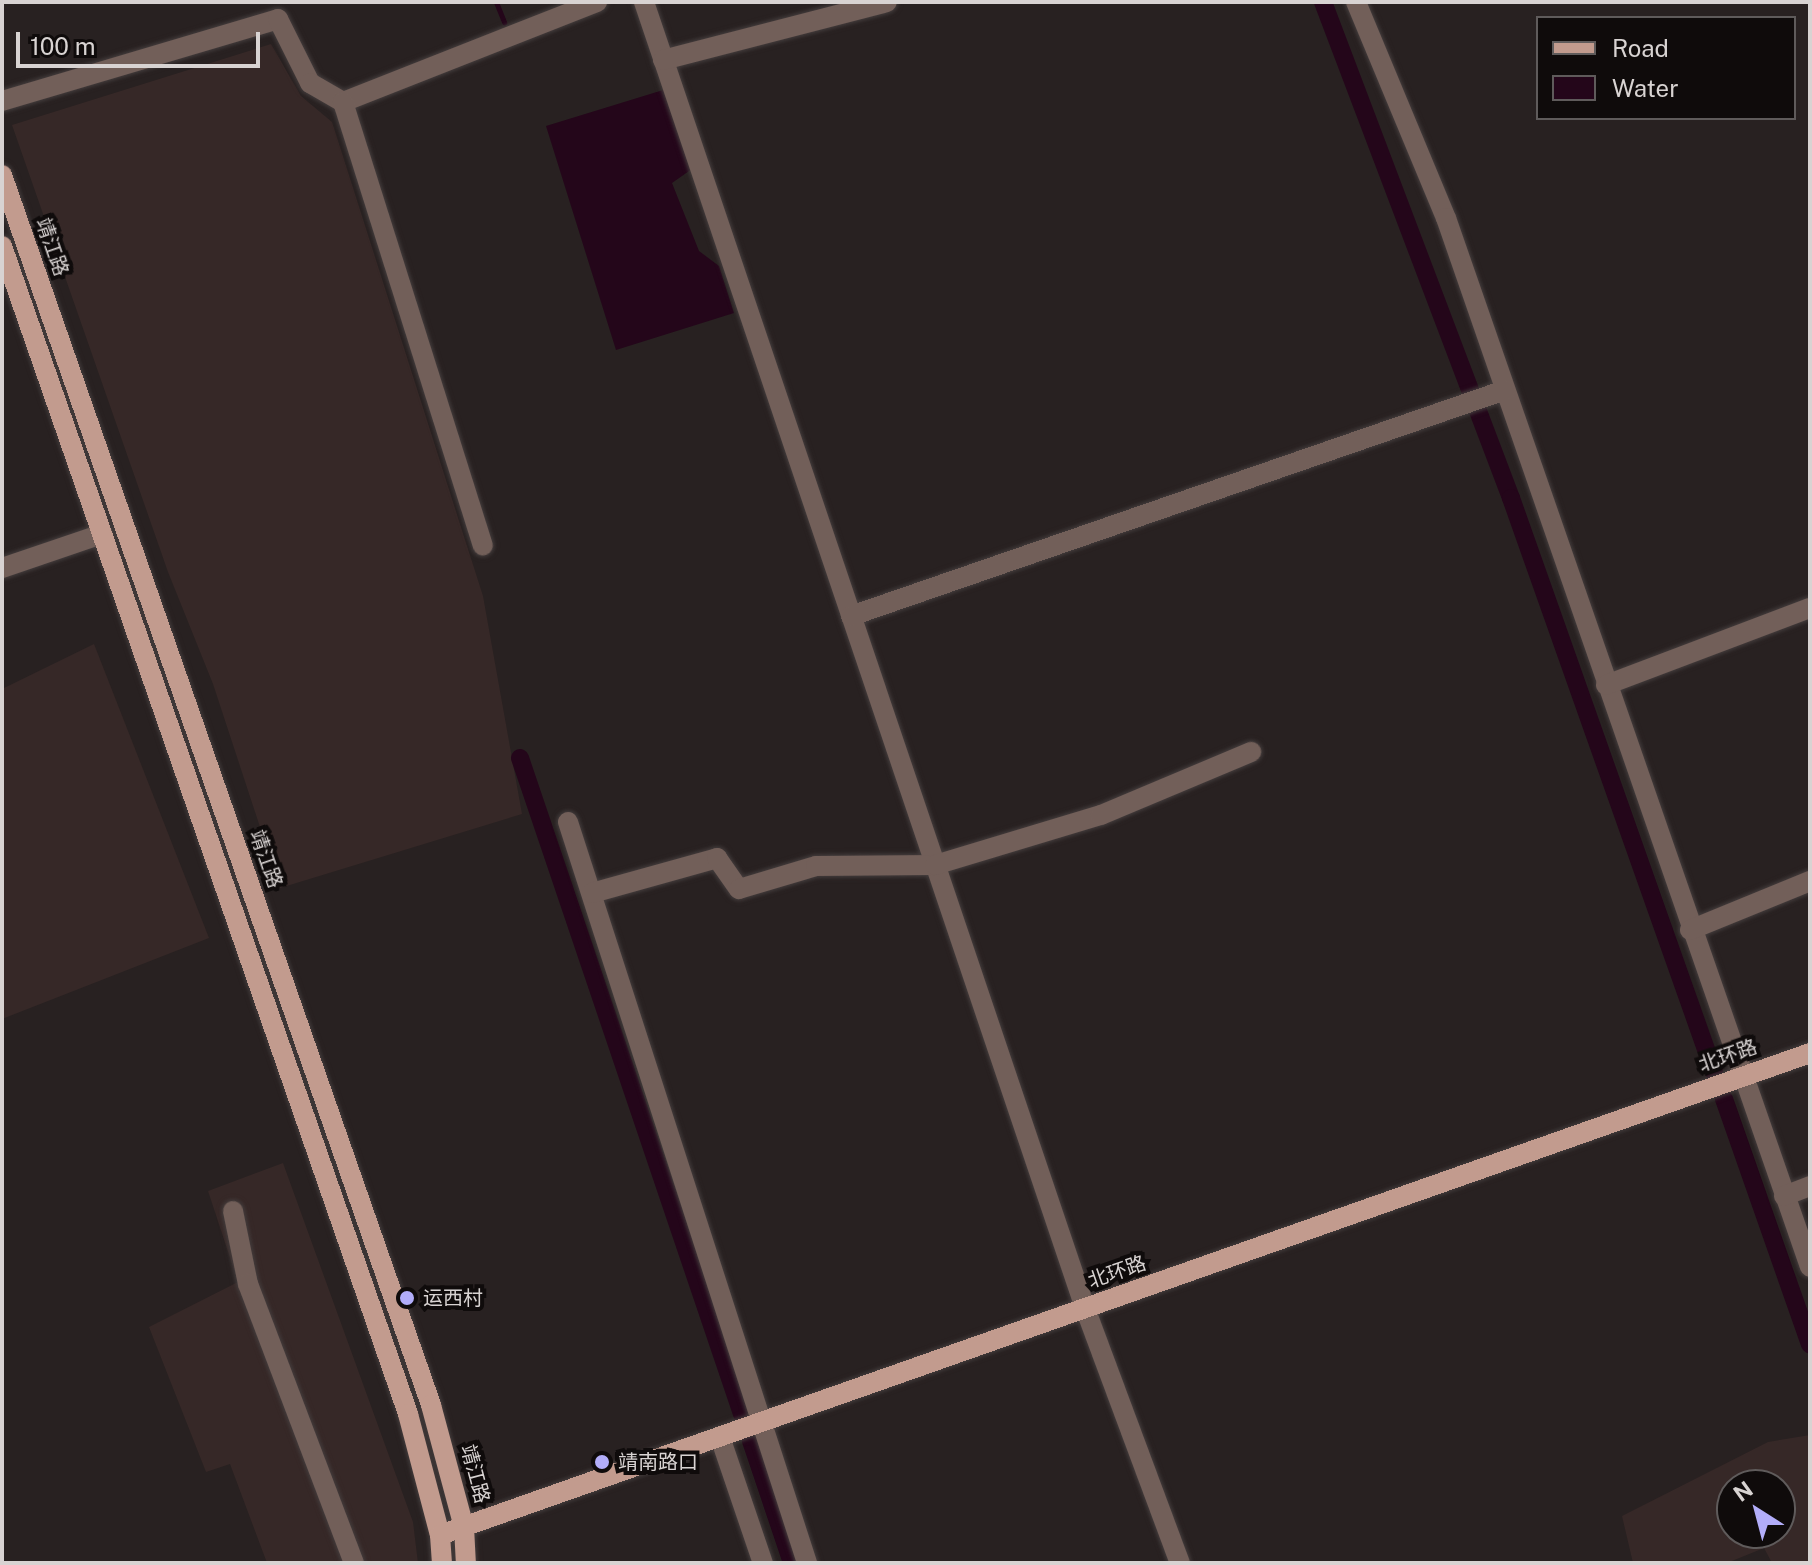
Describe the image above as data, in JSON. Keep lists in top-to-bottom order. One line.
{"streets":{"main road":["靖江路","北环路"]},"crossings":[["靖江路","北环路"]],"places":["运西村","靖南路口"],"legend":["Road","Water"],"scale_bar":"100 m","north":"top left"}
